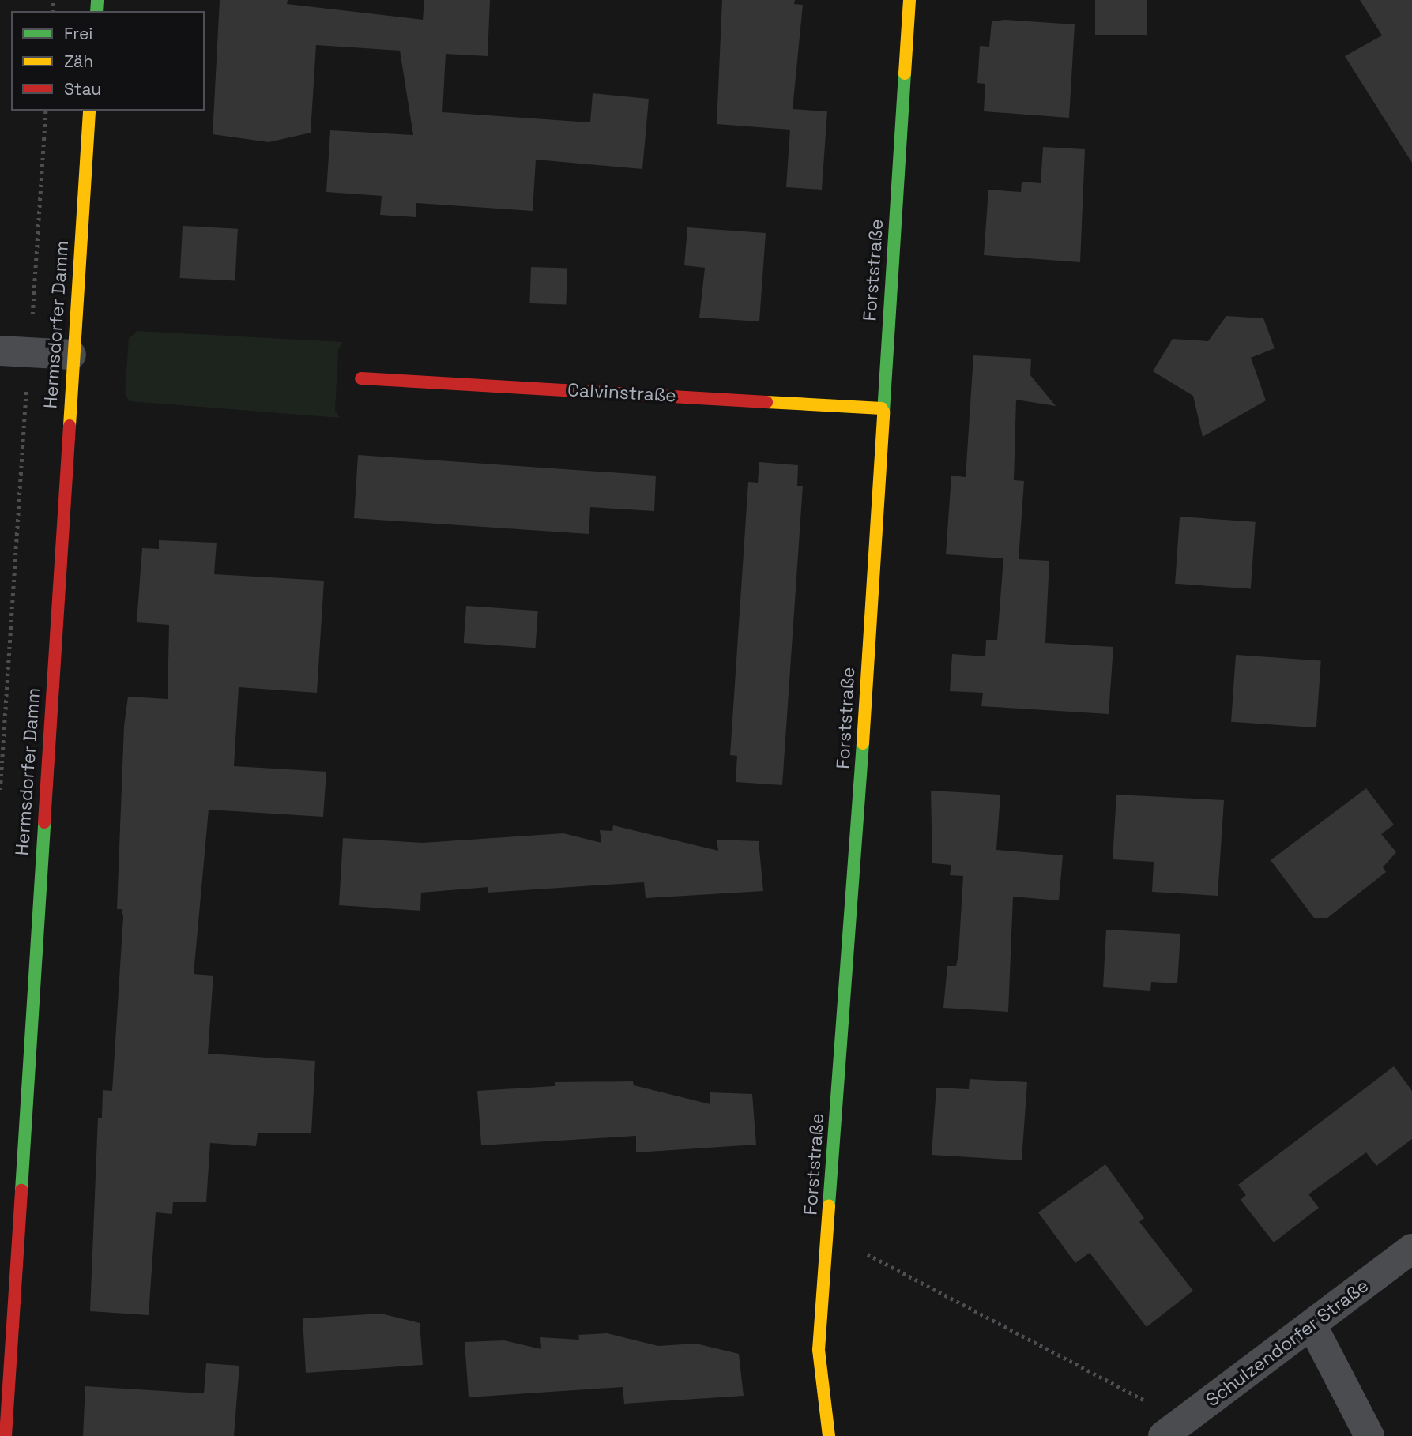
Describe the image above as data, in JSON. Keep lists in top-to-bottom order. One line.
{"streets":{"street":["Forststraße","Hermsdorfer Damm","Calvinstraße","Schulzendorfer Straße"]},"crossings":[["Forststraße","Calvinstraße"]],"legend":["Frei","Zäh","Stau"]}
